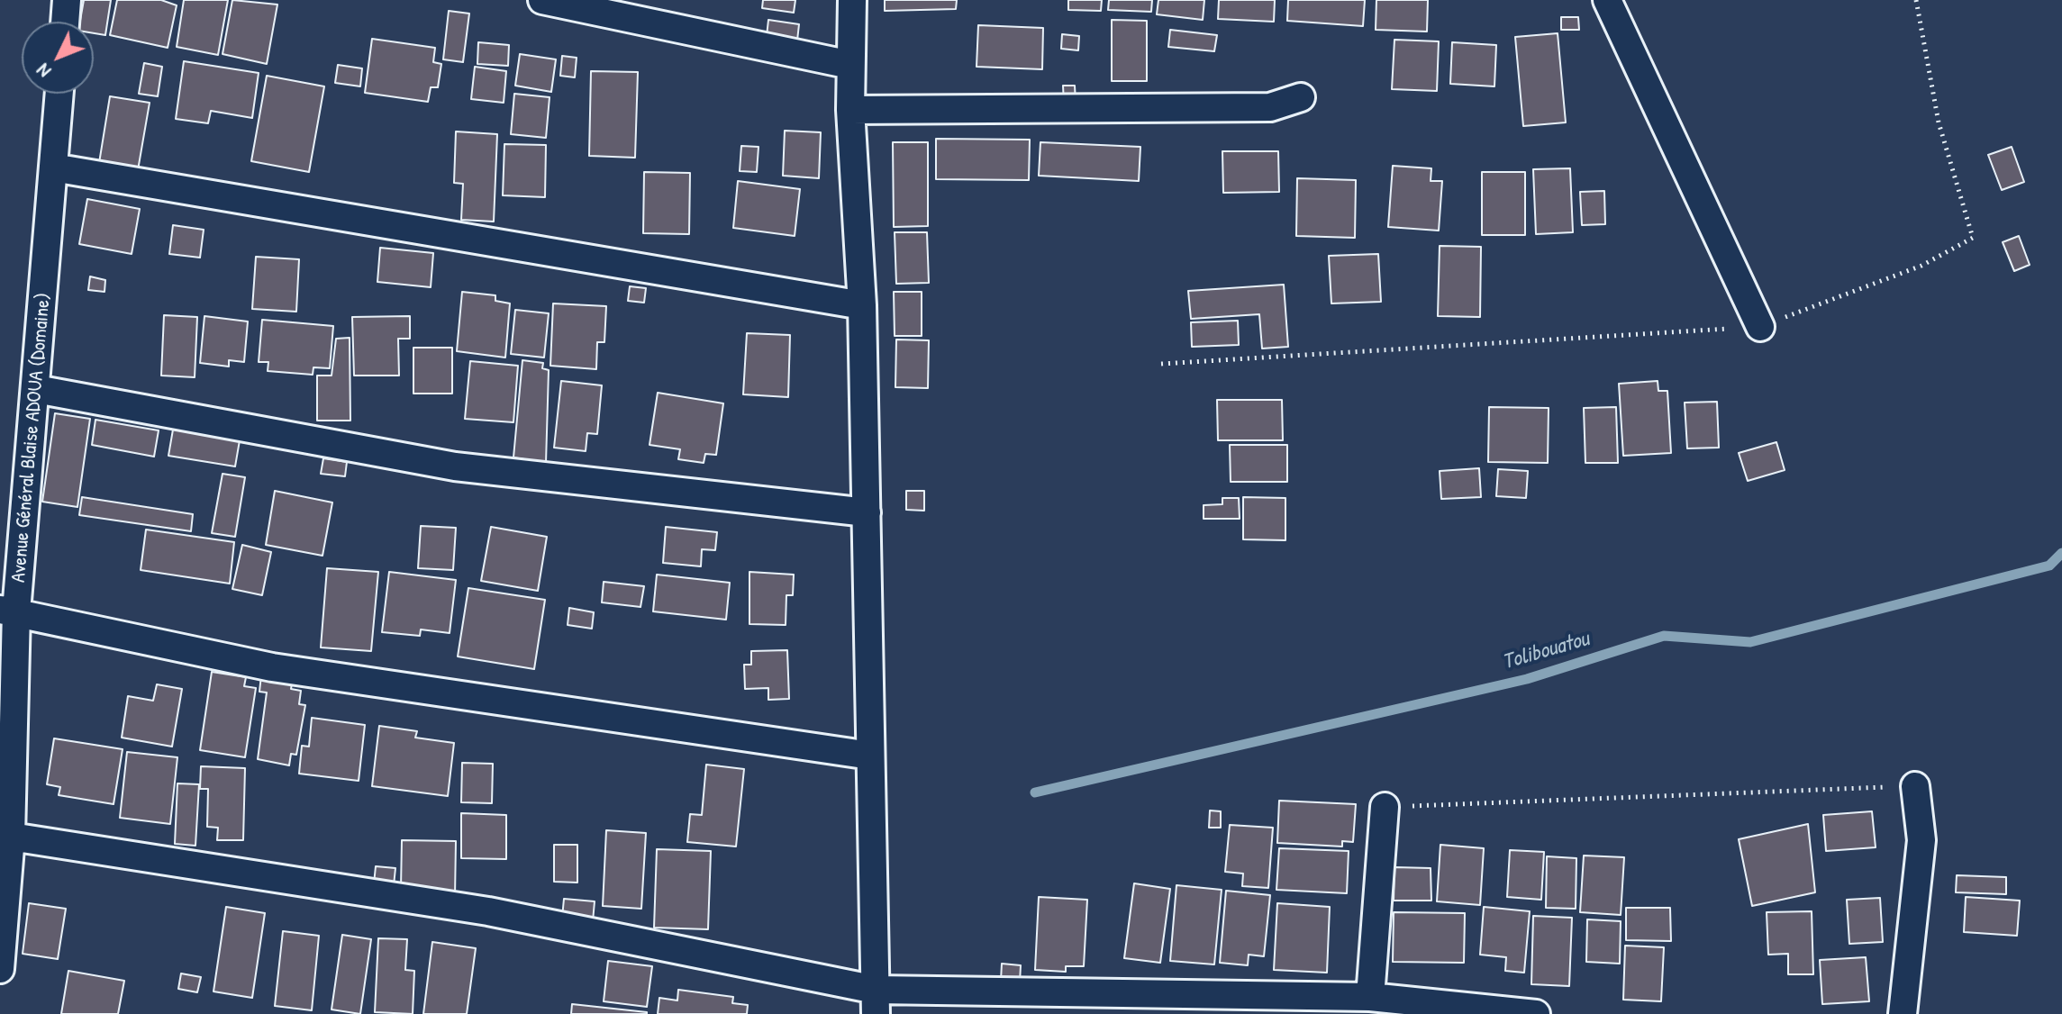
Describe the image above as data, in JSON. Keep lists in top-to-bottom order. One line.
{"streets":{"street":["Avenue Général Blaise ADOUA (Domaine)"]},"water":["Tolibouatou"],"north":"bottom left"}
